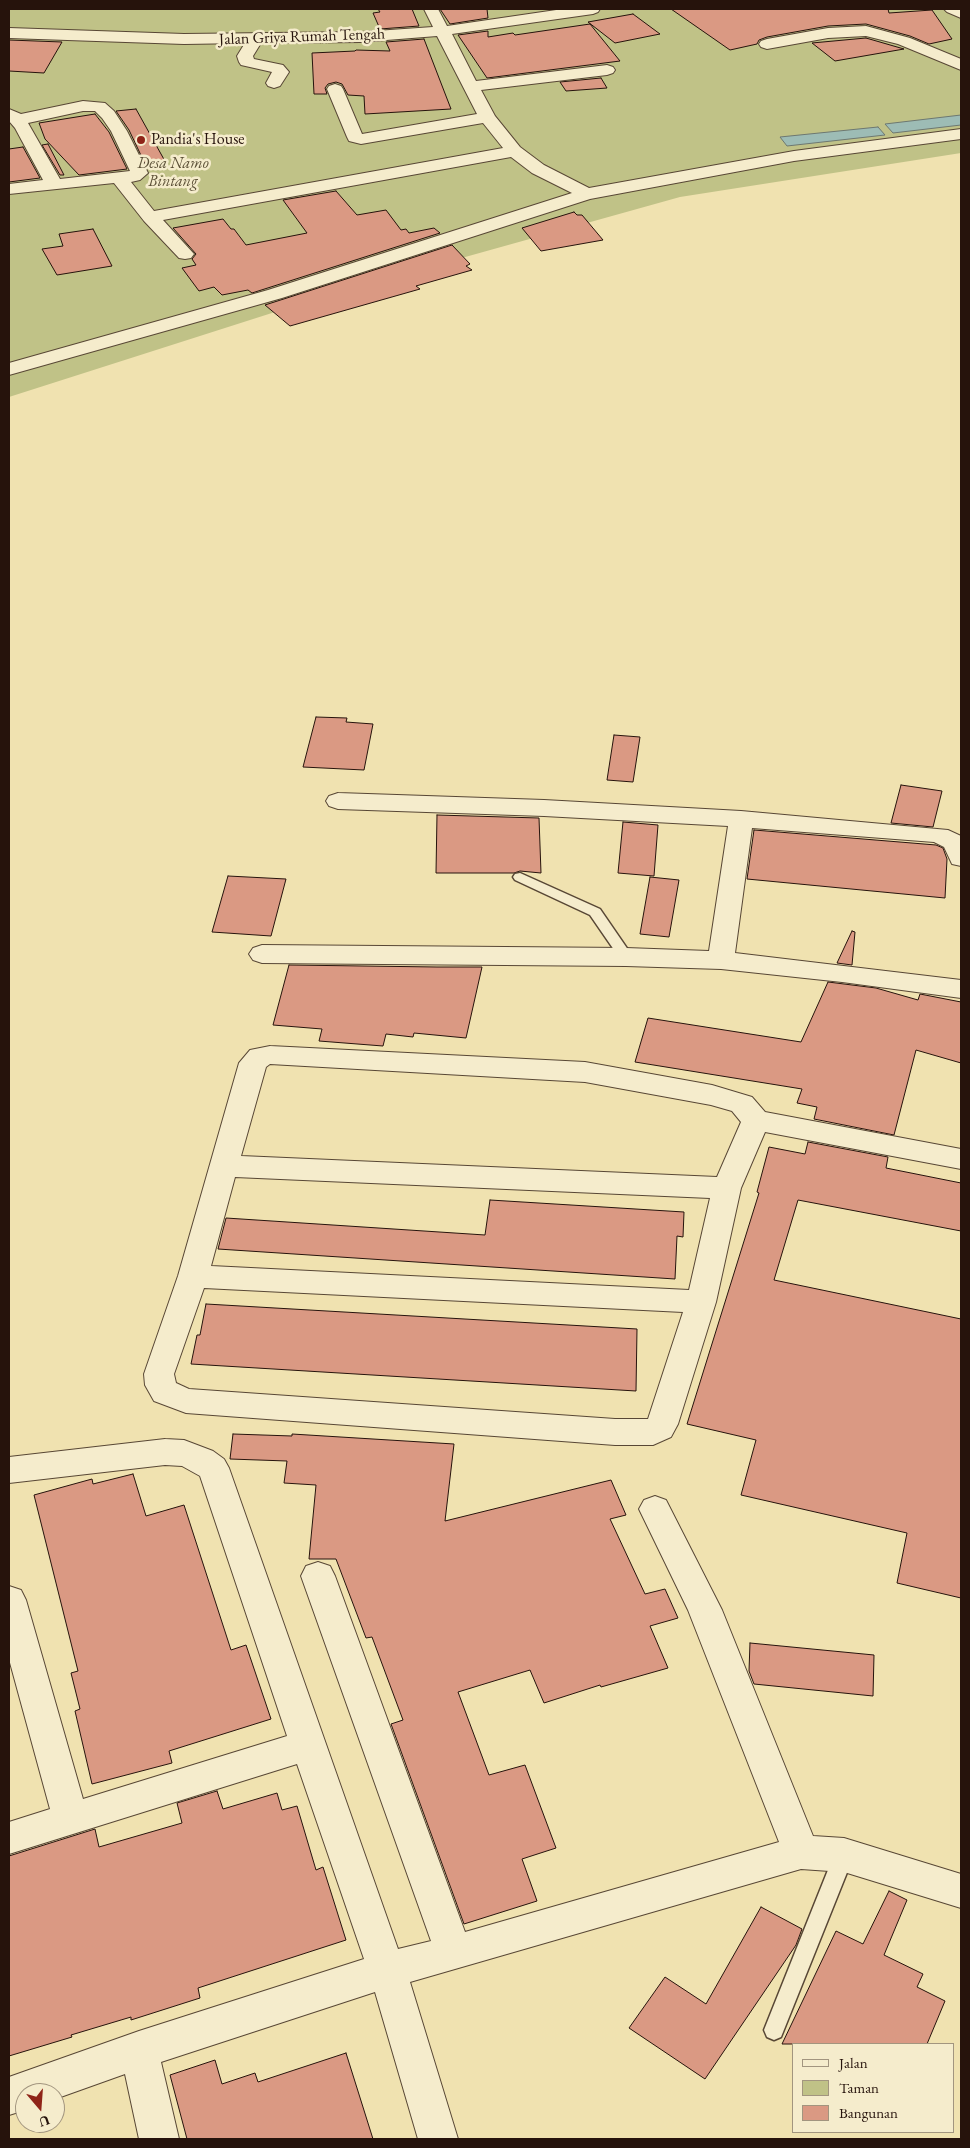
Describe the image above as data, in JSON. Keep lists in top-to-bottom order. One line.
{"streets":{"street":["Jalan Griya Rumah Tengah"]},"parks":["Desa Namo Bintang"],"places":["Pandia's House"],"legend":["Jalan","Taman","Bangunan"],"north":"bottom"}
